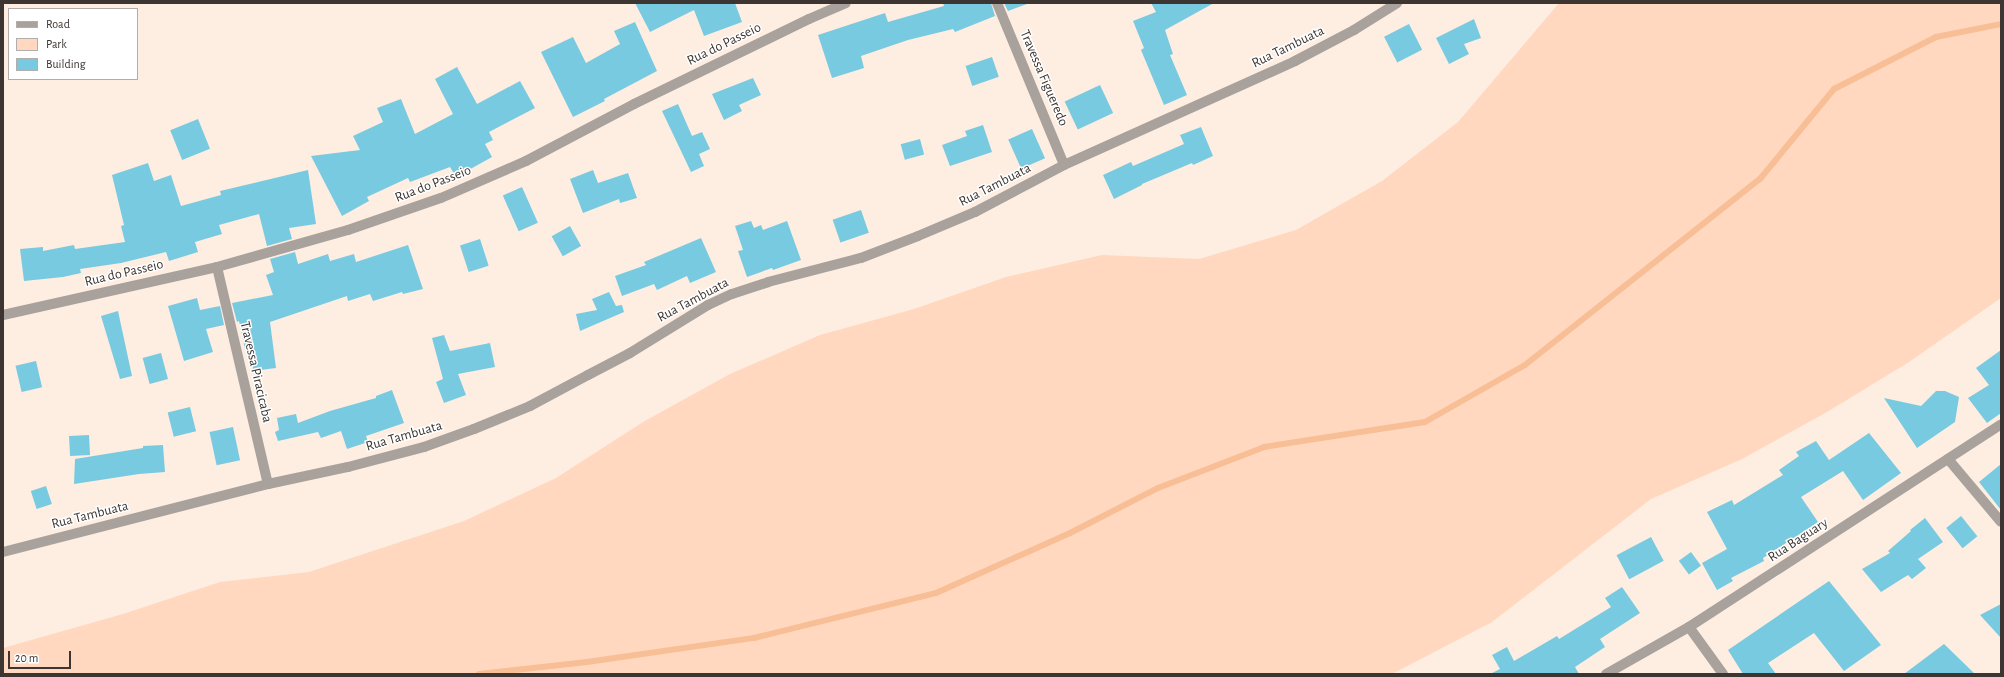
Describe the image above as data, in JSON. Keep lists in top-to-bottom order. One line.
{"streets":{"street":["Rua do Passeio","Rua Tambuata","Travessa Figueredo","Travessa Piracicaba","Rua Baguary"]},"crossings":[["Rua do Passeio","Travessa Piracicaba"],["Rua Tambuata","Travessa Figueredo"],["Rua Tambuata","Travessa Piracicaba"]],"legend":["Road","Park","Building"],"scale_bar":"20 m"}
